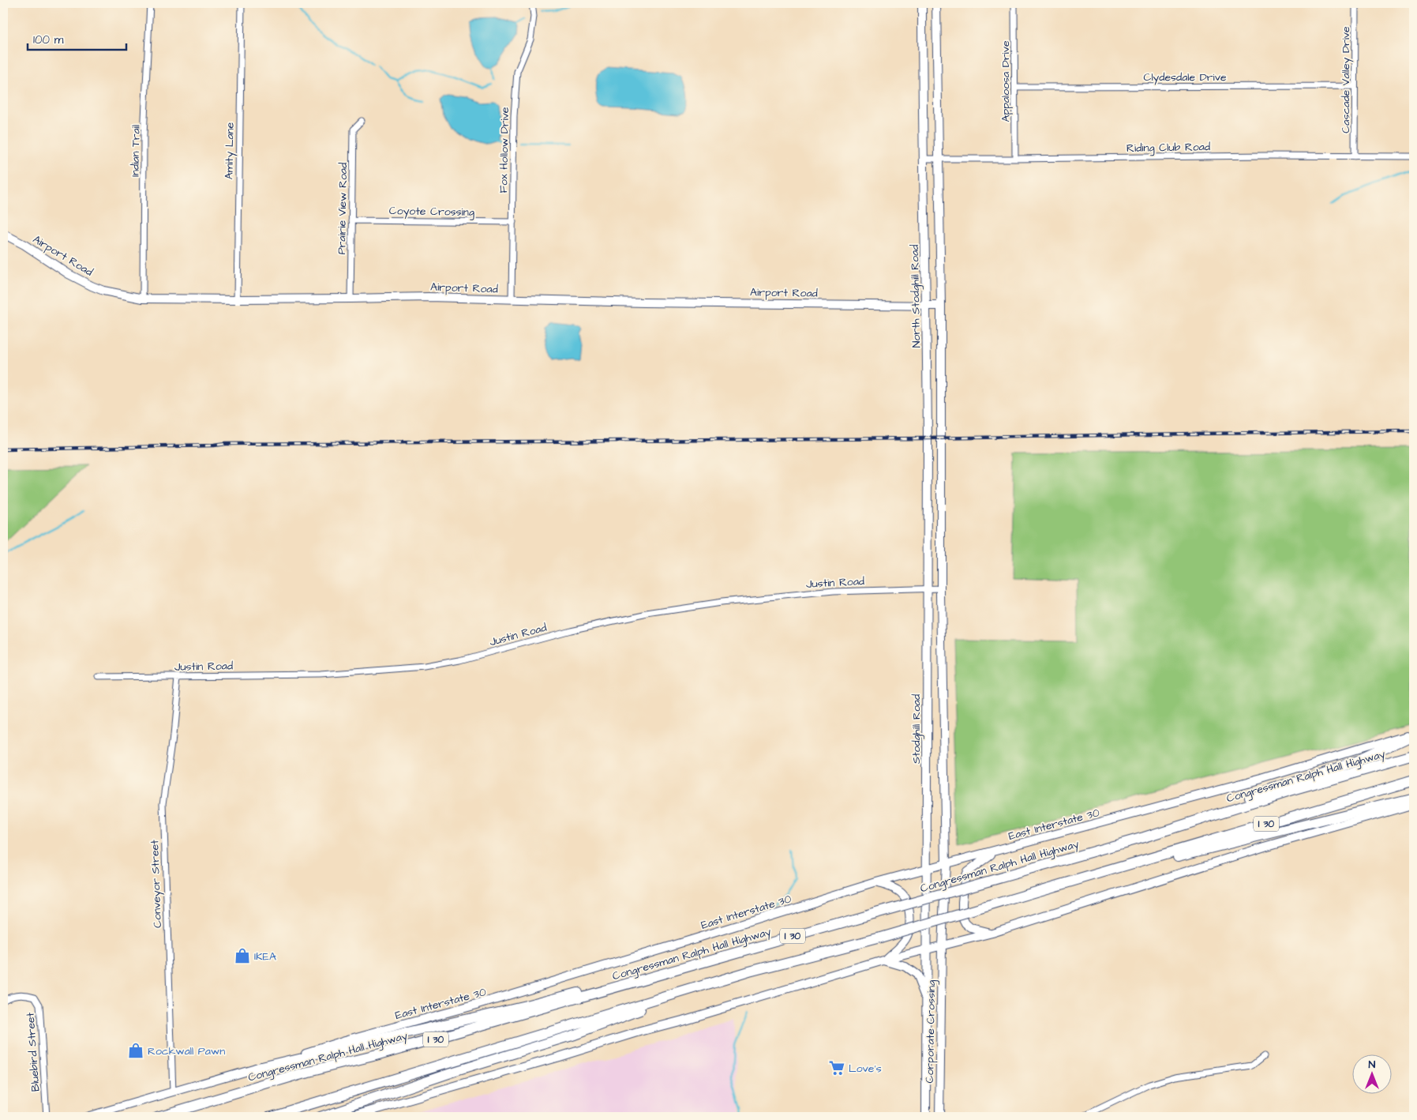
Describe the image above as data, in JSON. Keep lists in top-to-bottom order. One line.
{"streets":{"highway":["Congressman Ralph Hall Highway","I 30"],"main road":["Airport Road","North Stodghill Road","Stodghill Road","East Interstate 30","Corporate Crossing"],"street":["Clydesdale Drive","Cascade Valley Drive","Appaloosa Drive","Riding Club Road","Fox Hollow Drive","Indian Trail","Amity Lane","Prairie View Road","Coyote Crossing","Justin Road","Conveyor Street","Bluebird Street"]},"crossings":[["Clydesdale Drive","Cascade Valley Drive"],["Clydesdale Drive","Appaloosa Drive"],["Cascade Valley Drive","Riding Club Road"],["Appaloosa Drive","Riding Club Road"],["Riding Club Road","North Stodghill Road"],["Fox Hollow Drive","Coyote Crossing"],["Fox Hollow Drive","Airport Road"],["Indian Trail","Airport Road"],["Amity Lane","Airport Road"],["Prairie View Road","Coyote Crossing"],["Prairie View Road","Airport Road"],["Airport Road","North Stodghill Road"],["North Stodghill Road","Justin Road"],["North Stodghill Road","Stodghill Road"],["Justin Road","Stodghill Road"],["Justin Road","Conveyor Street"],["Stodghill Road","East Interstate 30"],["Stodghill Road","Corporate Crossing"],["East Interstate 30","Conveyor Street"],["East Interstate 30","Corporate Crossing"]],"places":{"shop":["IKEA","Rockwall Pawn"],"supermarket":["Love's"]},"scale_bar":"100 m","north":"top"}
